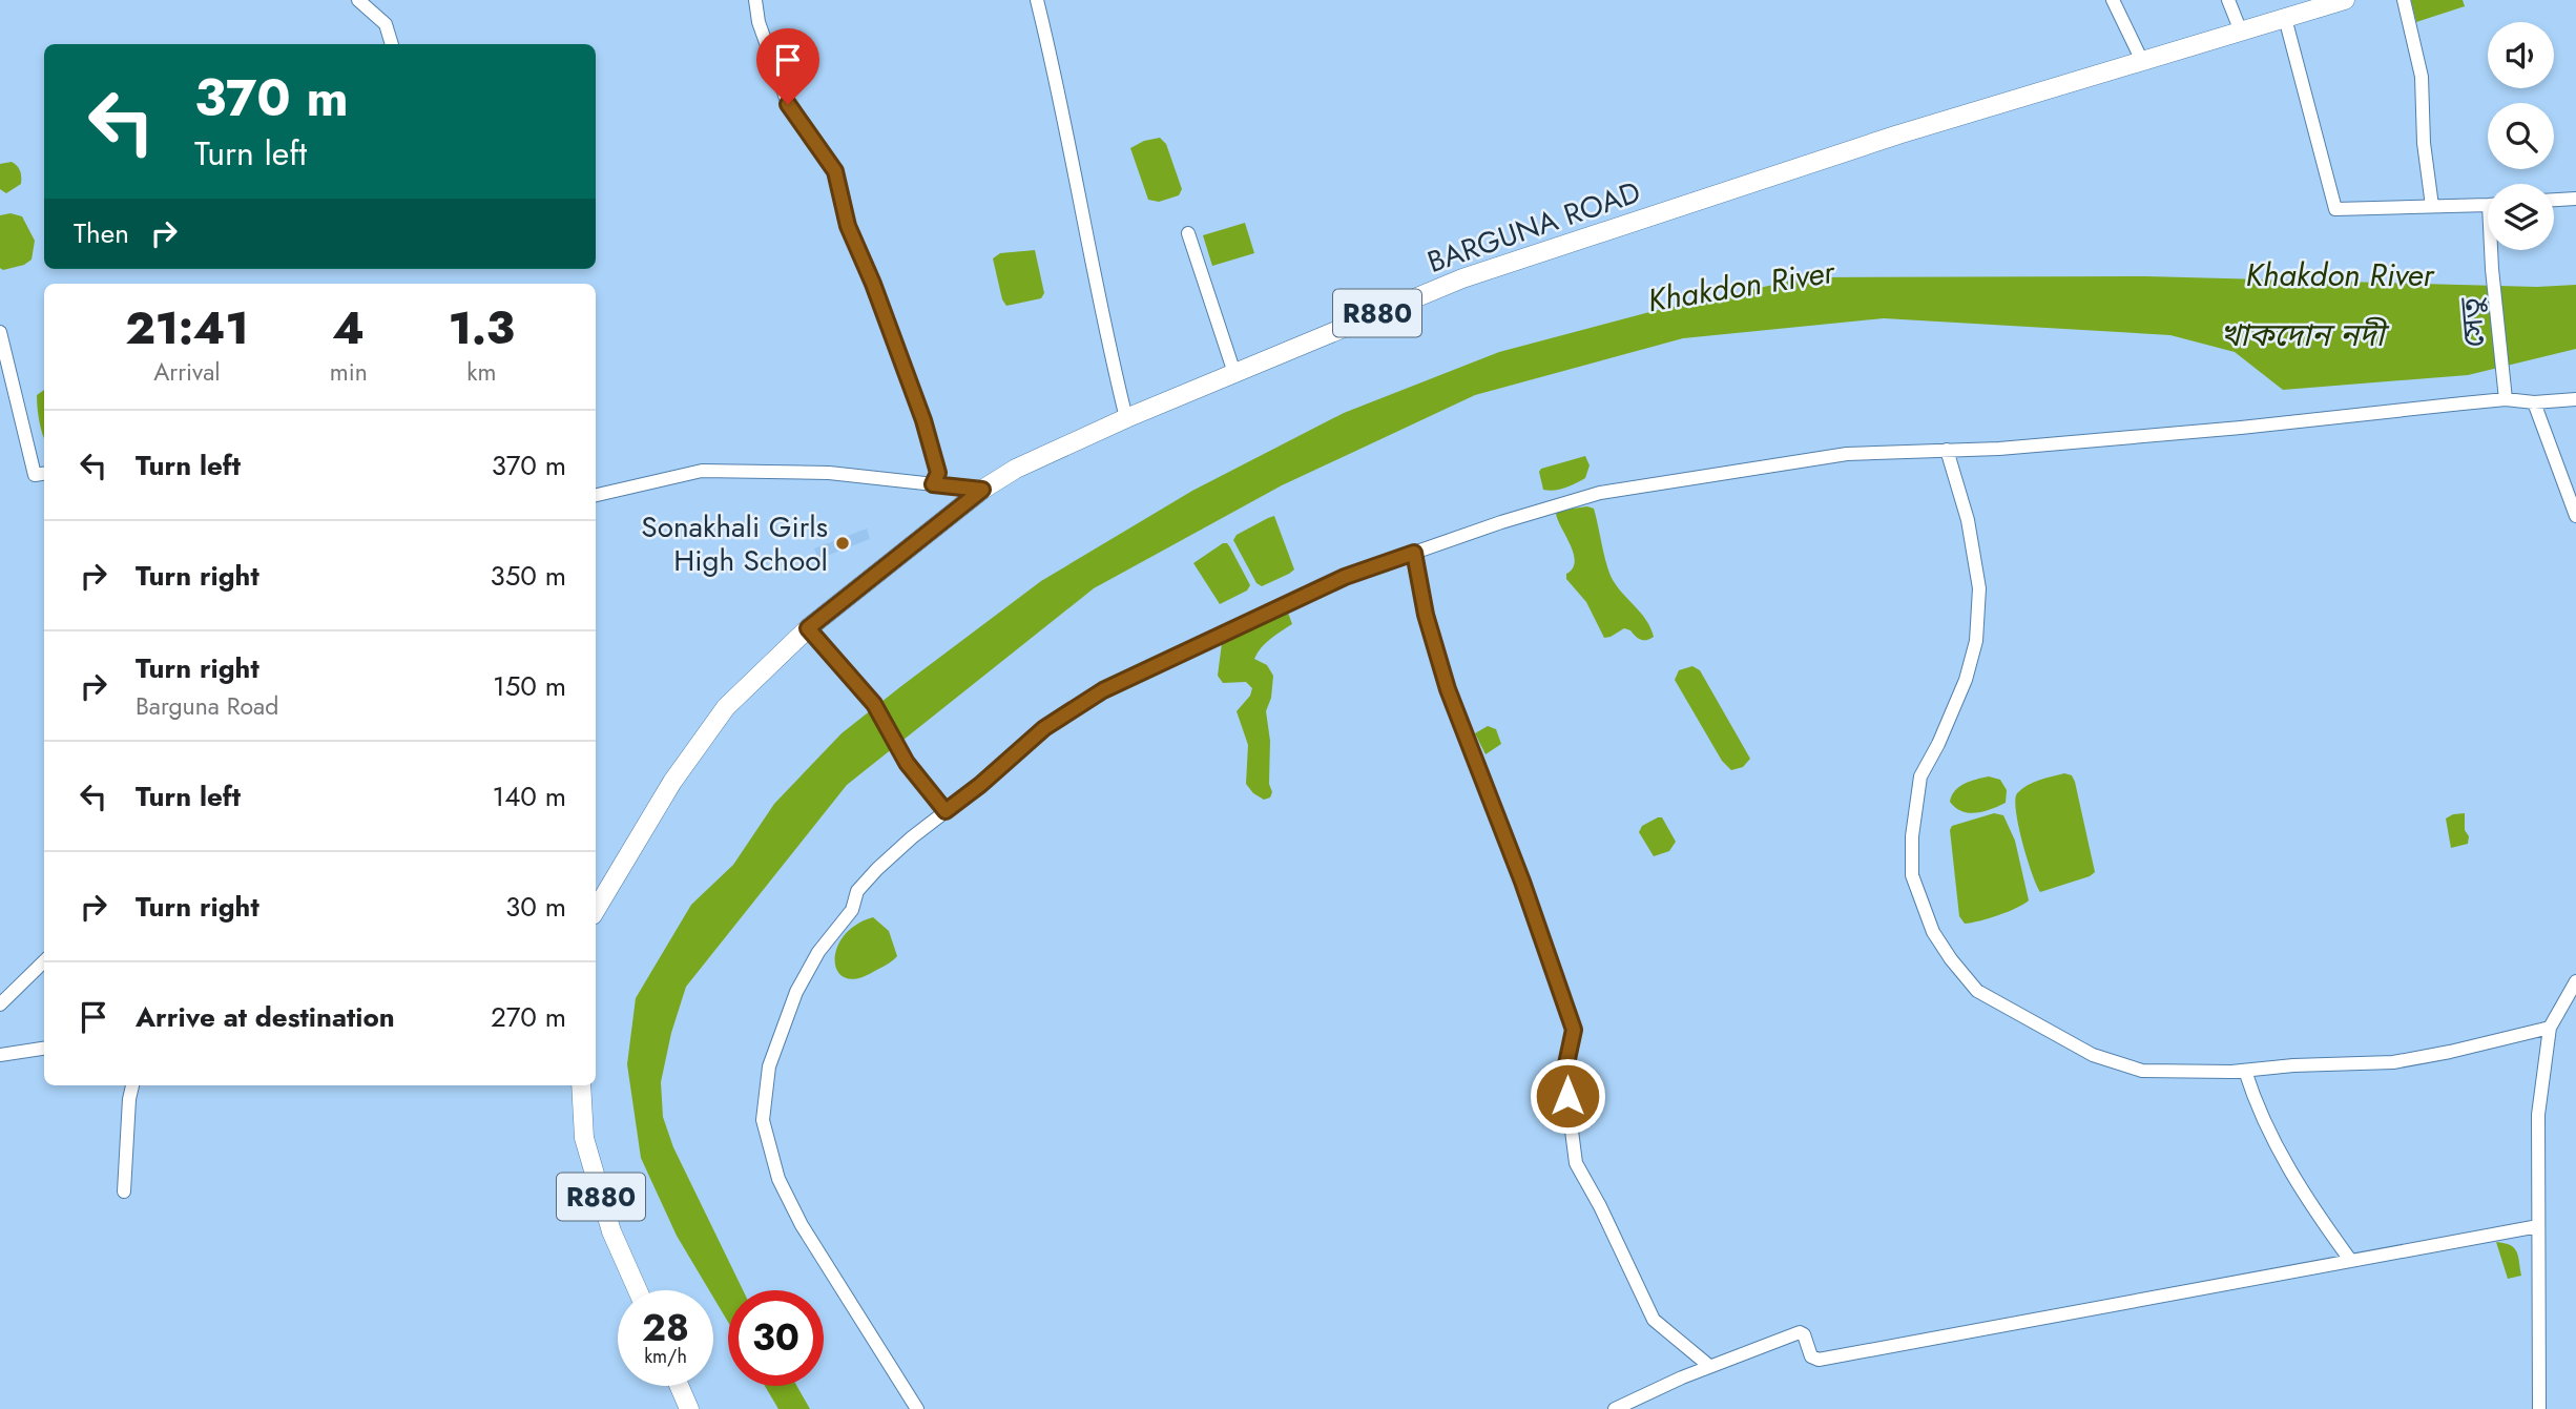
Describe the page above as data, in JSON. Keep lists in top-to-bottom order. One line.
{"streets":{"main road":["BARGUNA ROAD","R880"],"street":["সেতু"]},"water":["Khakdon River","খাকদোন নদী"],"places":["Sonakhali Girls High School"],"page":{"turn":["370 m","Turn left"],"then":"Then","eta":["21:41","Arrival","4","min","1.3","km"],"list":[{"name":"Turn left","value":"370 m"},{"name":"Turn right","value":"350 m"},{"name":"Turn right","note":"Barguna Road","value":"150 m"},{"name":"Turn left","value":"140 m"},{"name":"Turn right","value":"30 m"},{"name":"Arrive at destination","value":"270 m"}],"speed":"28 km/h","limit":"30"}}
